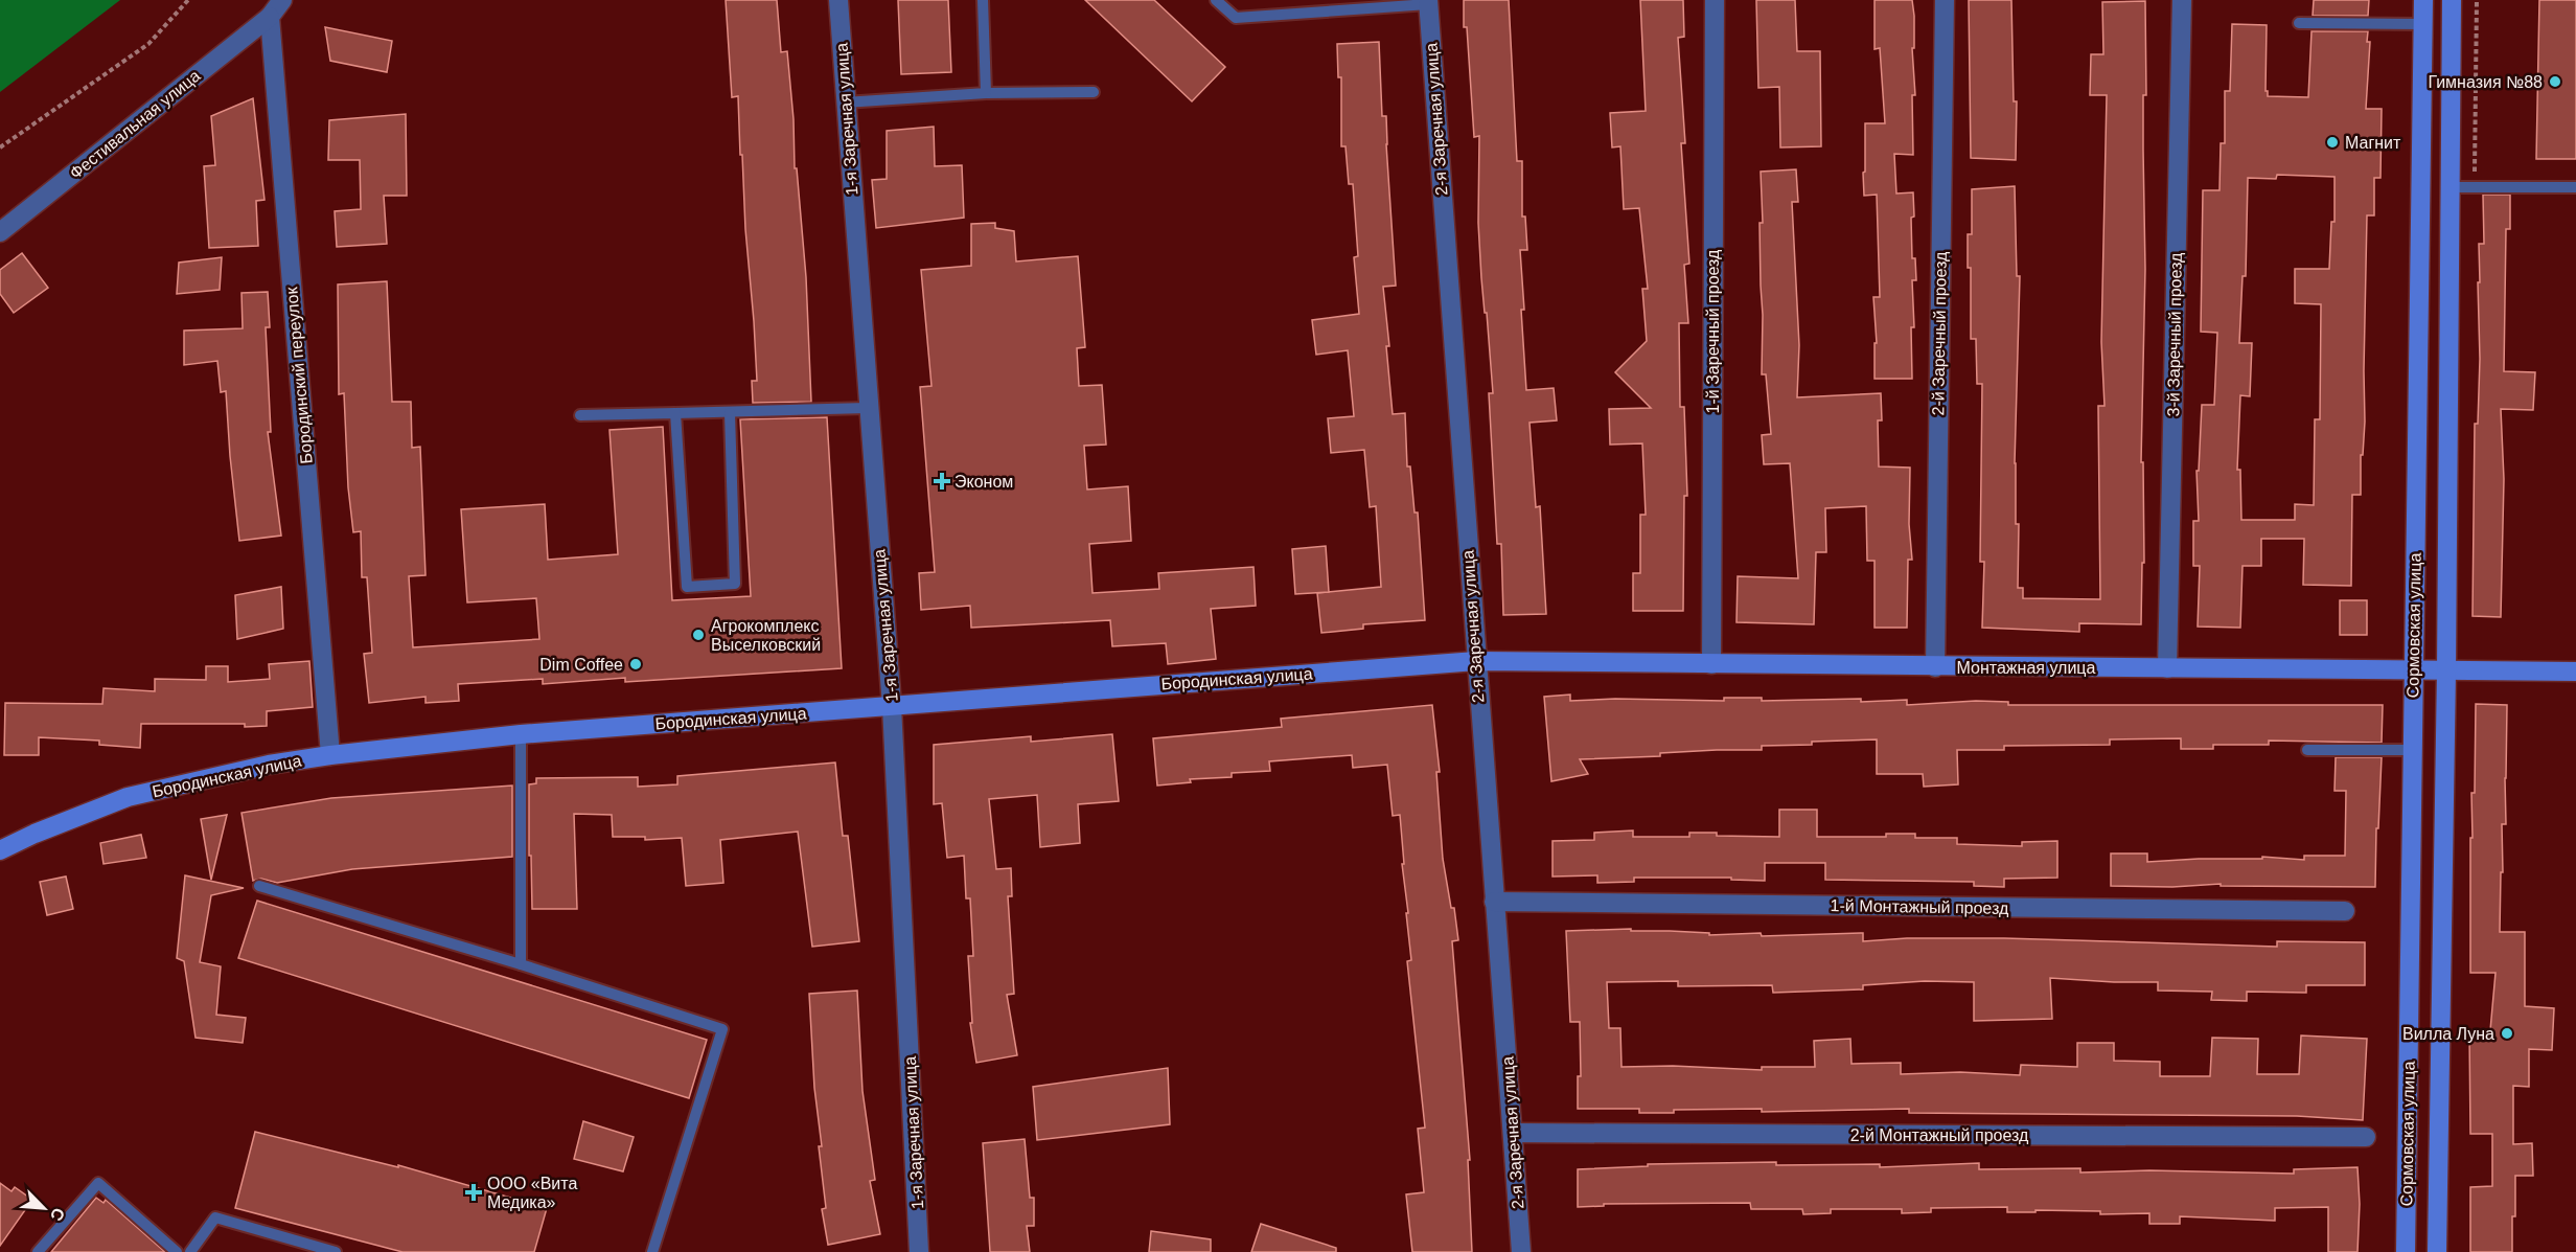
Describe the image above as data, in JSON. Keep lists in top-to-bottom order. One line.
{"streets":{"main road":["Сормовская улица","Монтажная улица","Бородинская улица"],"street":["1-я Заречная улица","2-я Заречная улица","Фестивальная улица","1-й Заречный проезд","2-й Заречный проезд","3-й Заречный проезд","Бородинский переулок","1-й Монтажный проезд","2-й Монтажный проезд"]},"crossings":[["1-я Заречная улица","Бородинская улица"],["2-я Заречная улица","Монтажная улица"],["2-я Заречная улица","Бородинская улица"],["2-я Заречная улица","1-й Монтажный проезд"],["2-я Заречная улица","2-й Монтажный проезд"],["Фестивальная улица","Бородинский переулок"],["1-й Заречный проезд","Монтажная улица"],["2-й Заречный проезд","Монтажная улица"],["3-й Заречный проезд","Монтажная улица"],["Бородинский переулок","Бородинская улица"],["Сормовская улица","Монтажная улица"],["Монтажная улица","Бородинская улица"]],"places":{"other":["Гимназия №88","Магнит","Агрокомплекс Выселковский","Dim Coffee","Вилла Луна"],"health":["Эконом","ООО «Вита Медика»"]},"north":"bottom right"}
